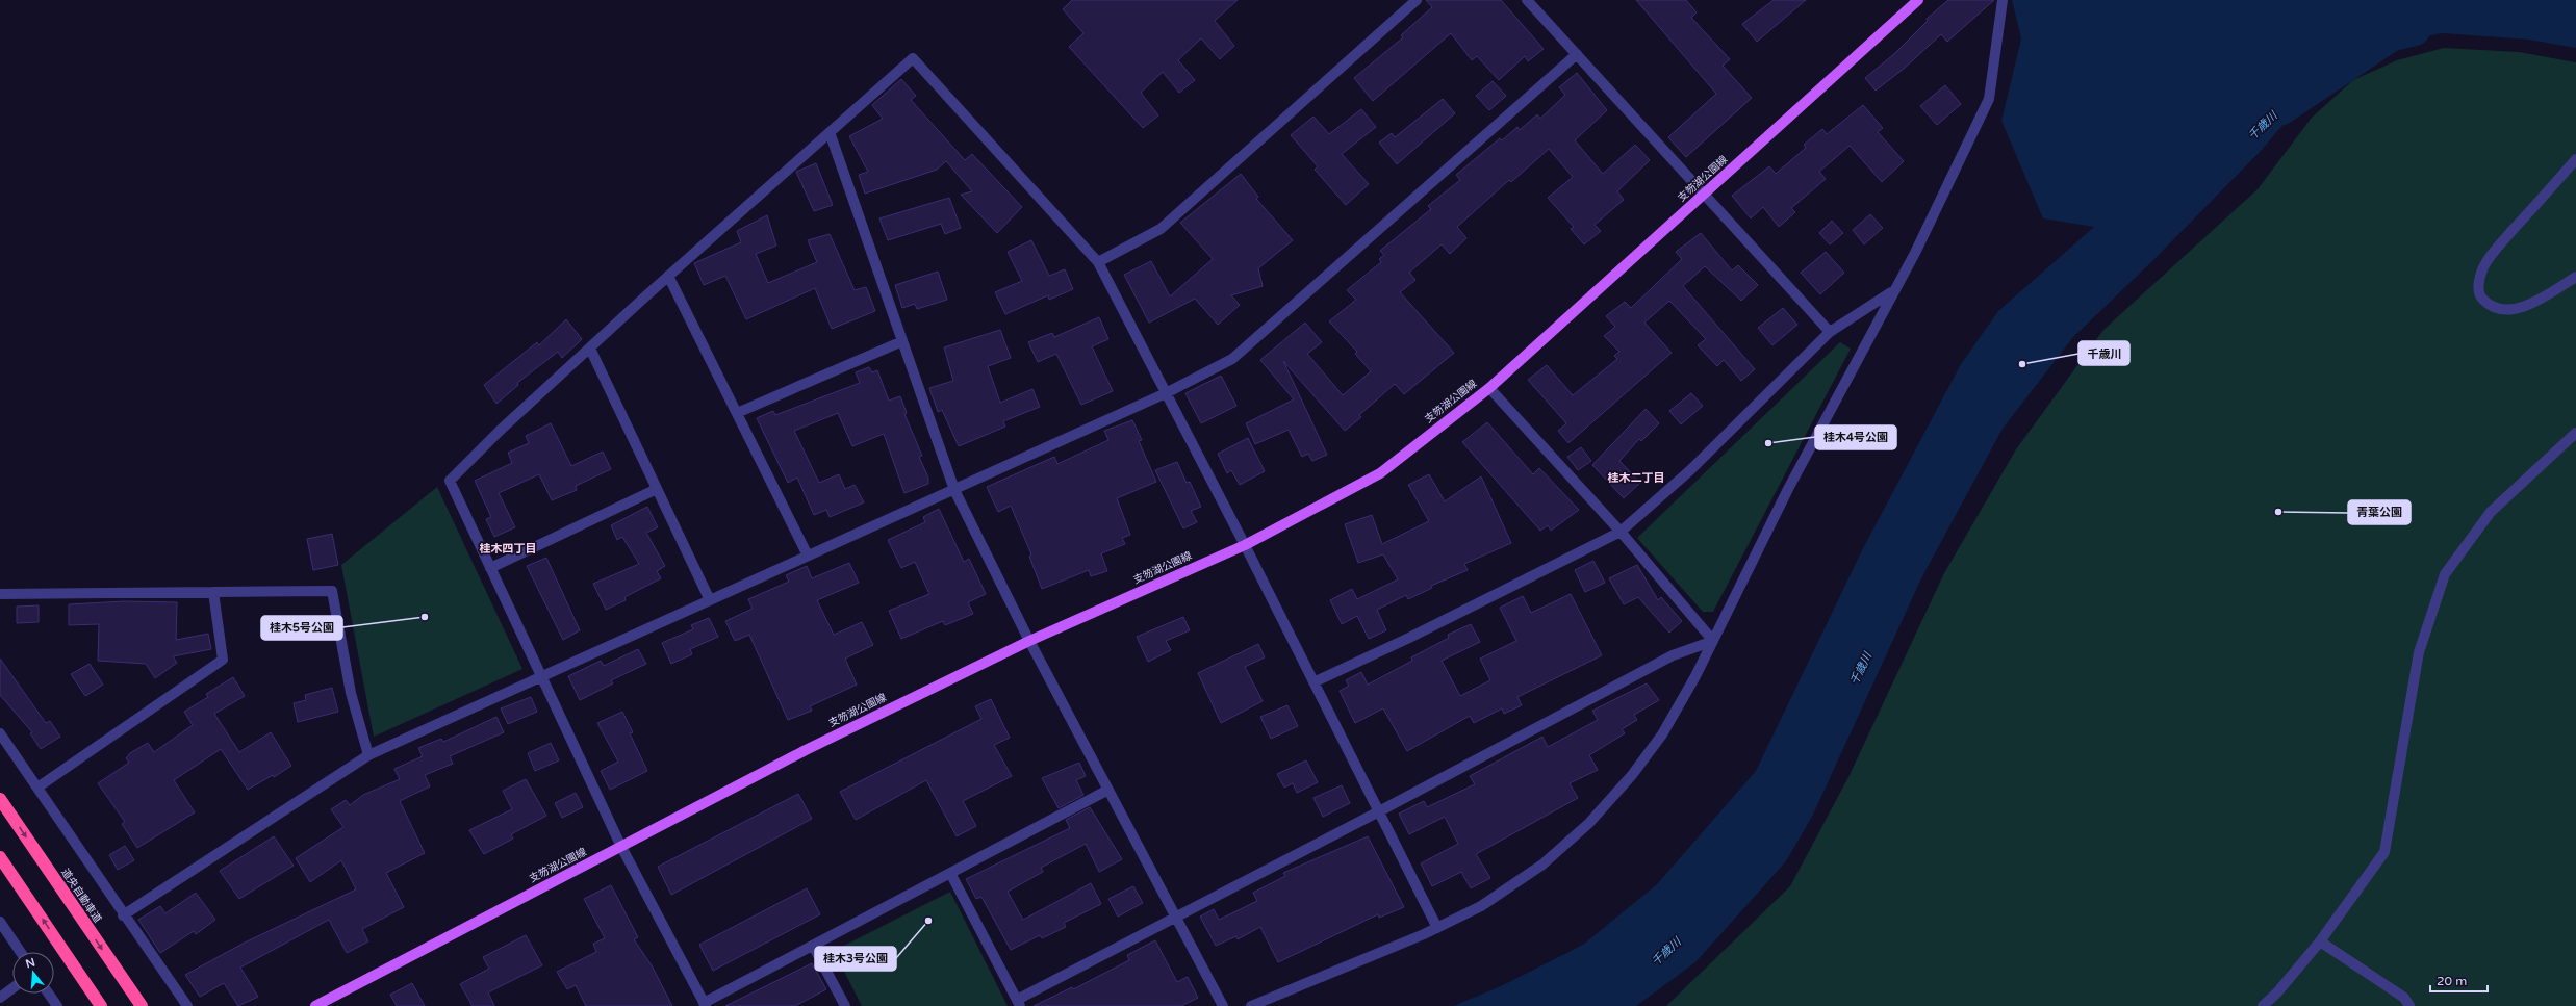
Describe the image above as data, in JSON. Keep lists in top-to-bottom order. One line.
{"streets":{"highway":["道央自動車道"],"main road":["支笏湖公園線"]},"districts":["桂木二丁目","桂木四丁目"],"water":["千歳川"],"places":["千歳川","桂木4号公園","青葉公園","桂木5号公園","桂木3号公園"],"scale_bar":"20 m","north":"top"}
